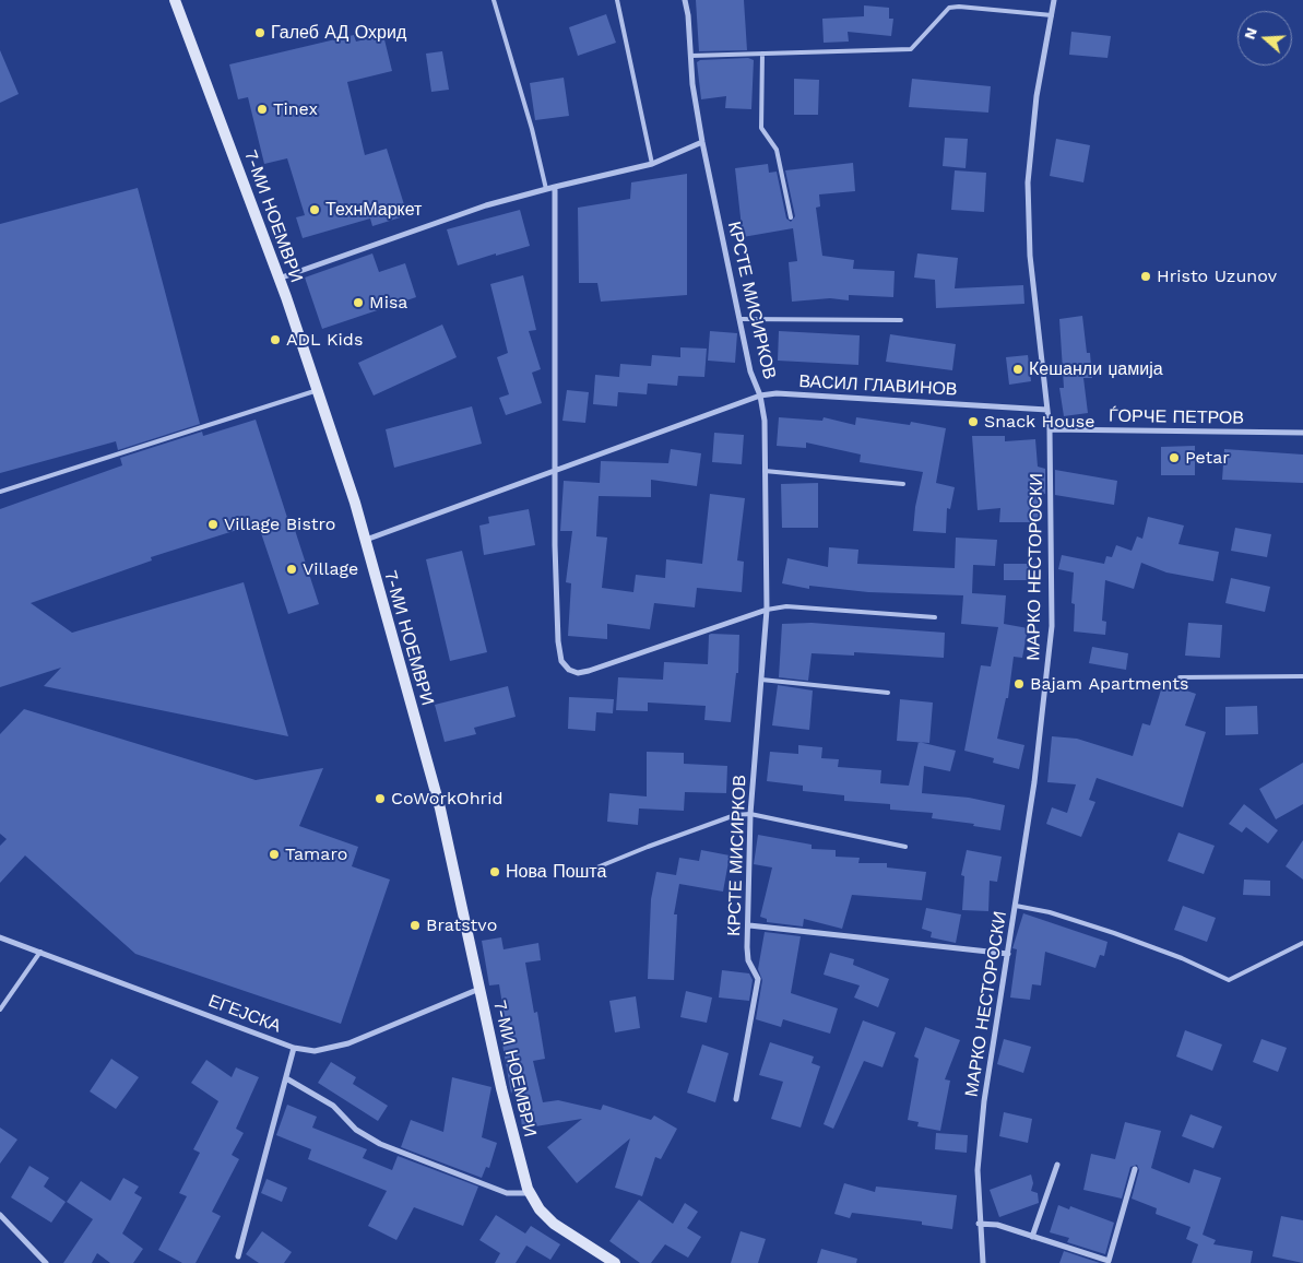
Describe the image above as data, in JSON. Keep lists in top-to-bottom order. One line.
{"streets":{"street":["7-МИ НОЕМВРИ","КРСТЕ МИСИРКОВ","ВАСИЛ ГЛАВИНОВ","ЃОРЧЕ ПЕТРОВ","МАРКО НЕСТОРОСКИ","ЕГЕЈСКА"]},"crossings":[["7-МИ НОЕМВРИ","ВАСИЛ ГЛАВИНОВ"],["7-МИ НОЕМВРИ","ЕГЕЈСКА"],["КРСТЕ МИСИРКОВ","ВАСИЛ ГЛАВИНОВ"],["ВАСИЛ ГЛАВИНОВ","МАРКО НЕСТОРОСКИ"],["ЃОРЧЕ ПЕТРОВ","МАРКО НЕСТОРОСКИ"]],"places":["Галеб АД Охрид","Tinex","ТехнМаркет","Hristo Uzunov","Misa","ADL Kids","Кешанли џамија","Snack House","Petar","Village Bistro","Village","Bajam Apartments","CoWorkOhrid","Tamaro","Нова Пошта","Bratstvo"],"north":"left"}
